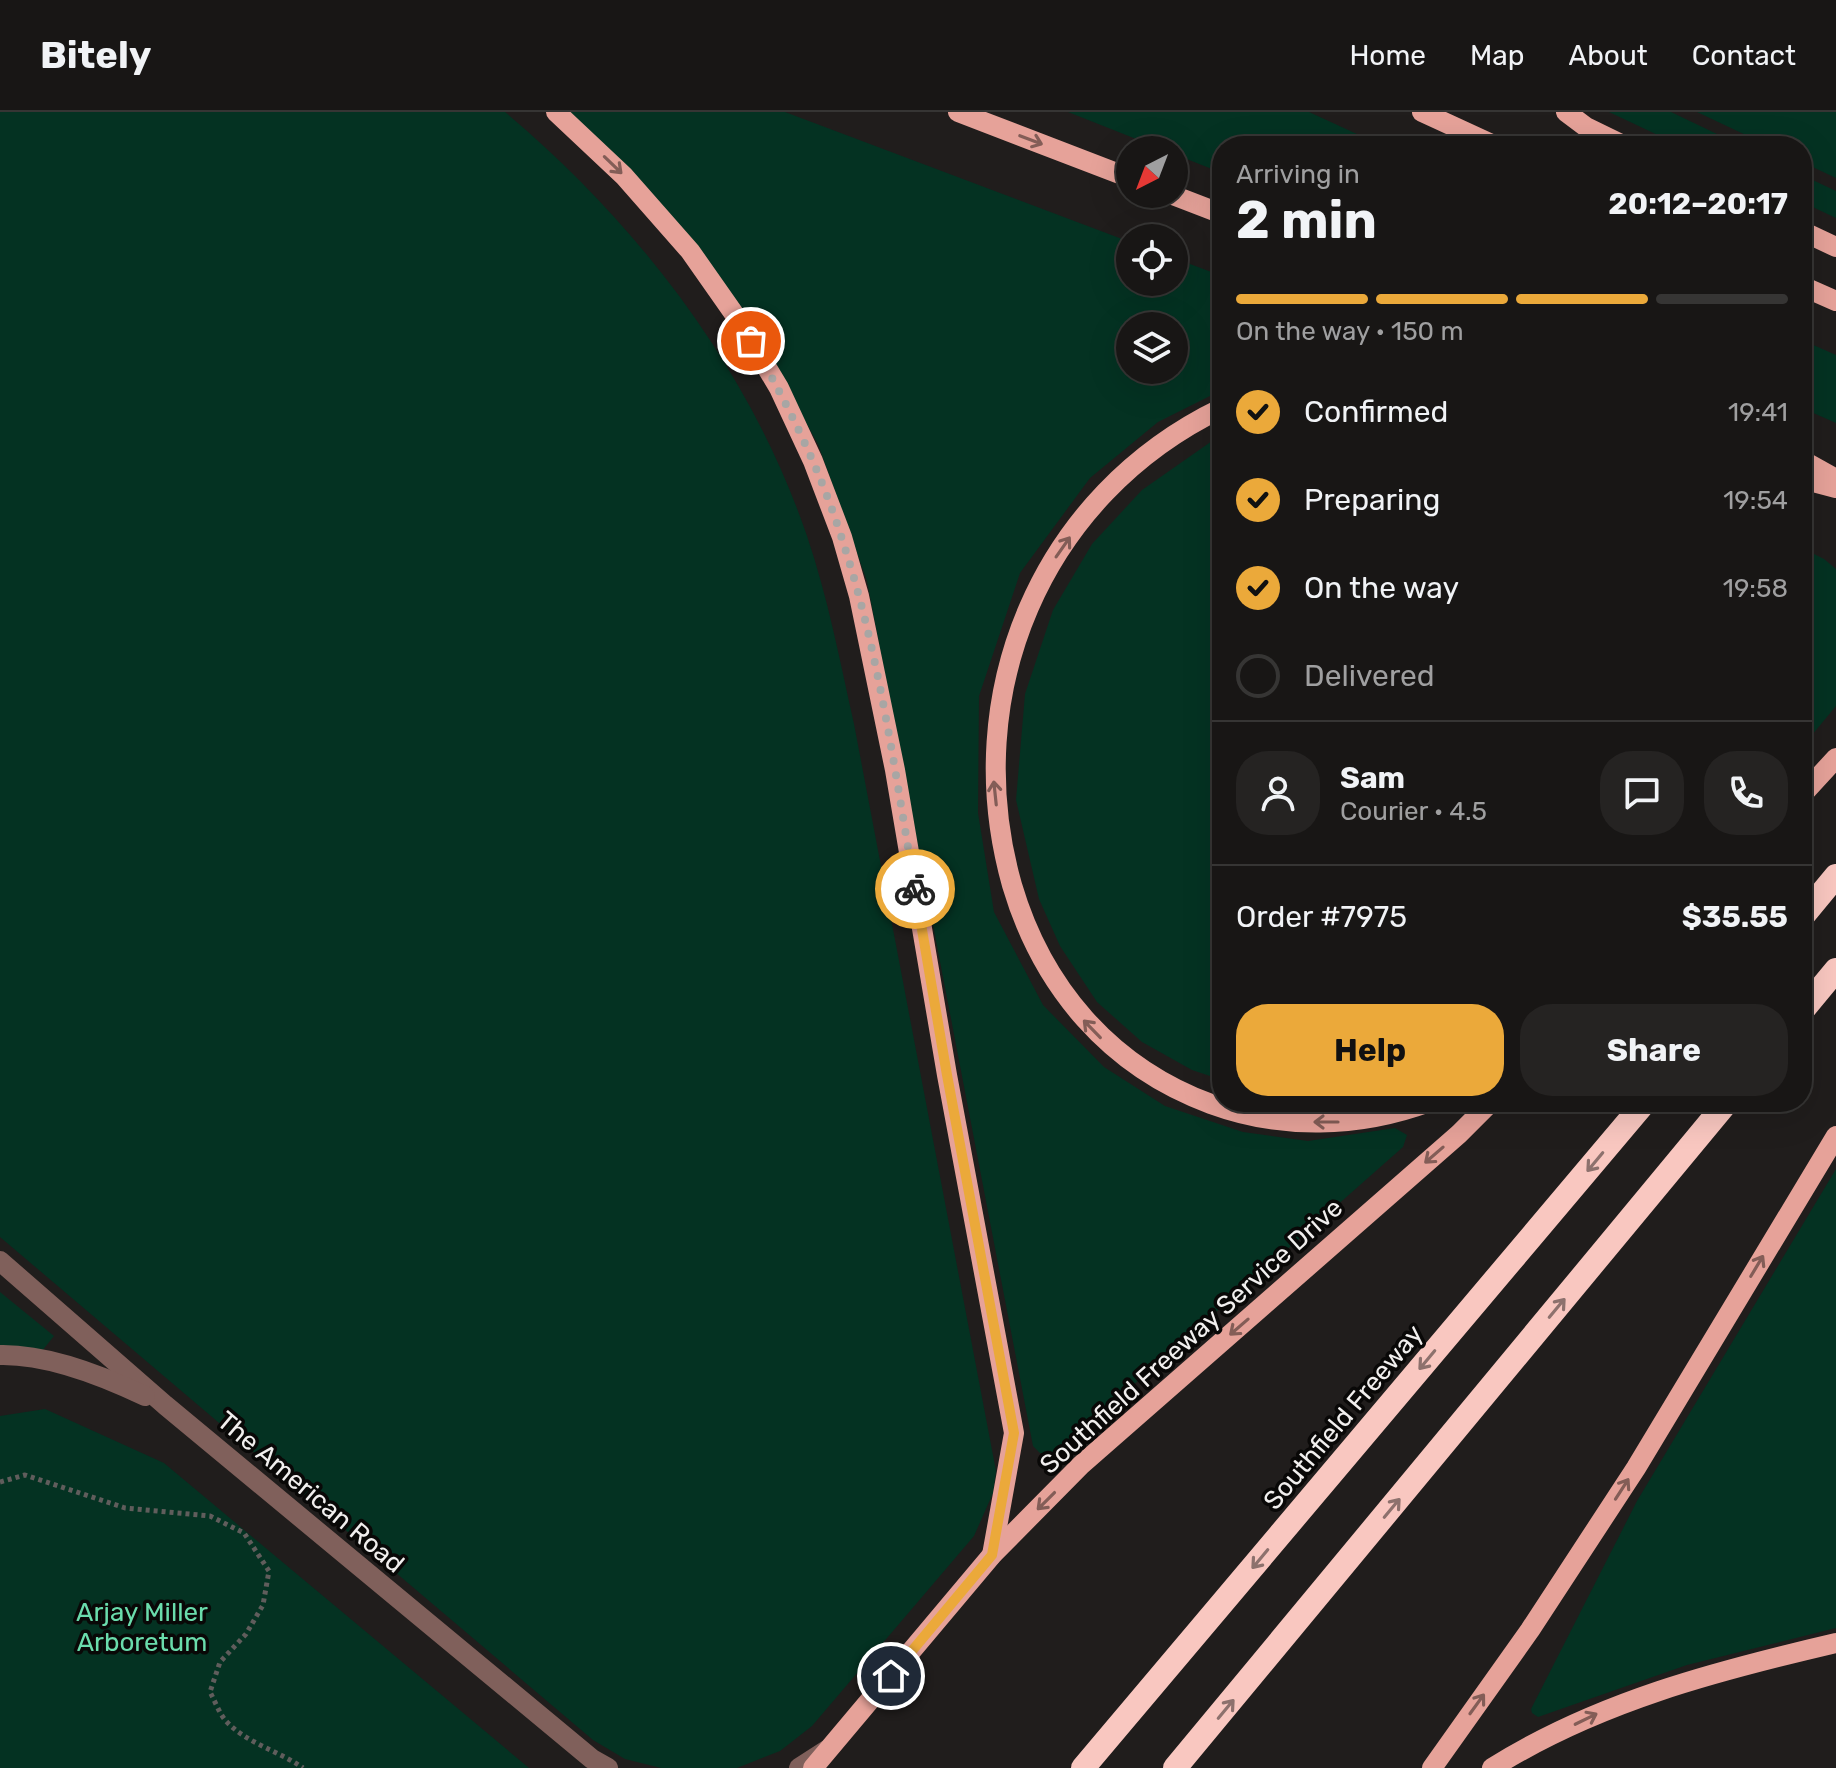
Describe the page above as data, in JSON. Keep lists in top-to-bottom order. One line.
{"streets":{"highway":["Southfield Freeway"],"main road":["Southfield Freeway Service Drive"],"street":["The American Road"]},"one_way":["Southfield Freeway Service Drive"],"parks":["Arjay Miller Arboretum"],"north":"bottom left","page":{"header":"Bitely","nav":["Home","Map","About","Contact"],"heading":["2 min","Arriving in","20:12–20:17"],"panel":["Sam","Courier · 4.5","Order #7975","$35.55"],"bar":"On the way · 150 m","list":[["Confirmed","19:41"],["Preparing","19:54"],["On the way","19:58"],"Delivered"],"buttons":["Help","Share"]}}
